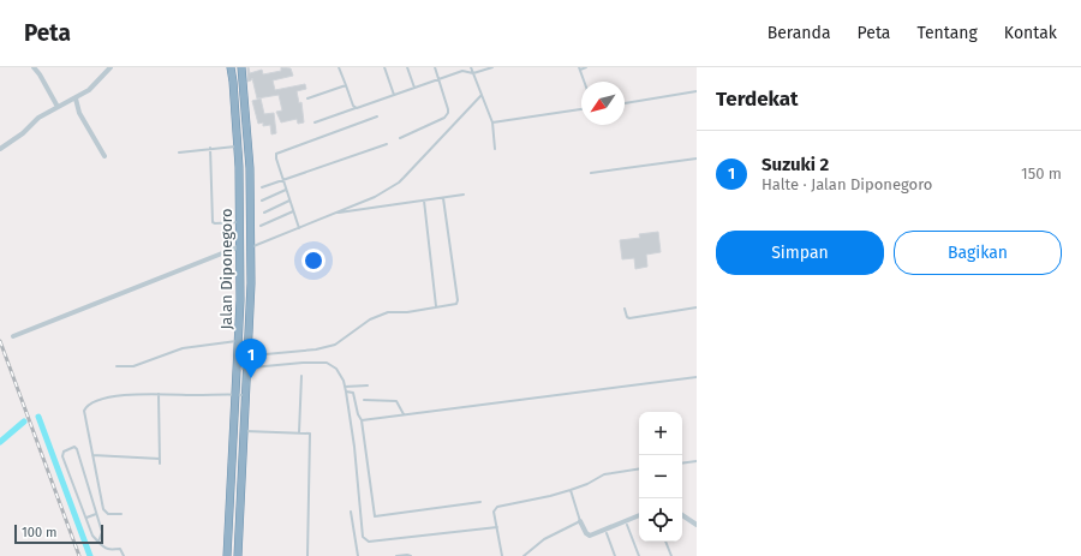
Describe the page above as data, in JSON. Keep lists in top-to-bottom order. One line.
{"streets":{"highway":["Jalan Diponegoro"]},"scale_bar":"100 m","north":"bottom left","page":{"header":"Peta","nav":["Beranda","Peta","Tentang","Kontak"],"heading":"Terdekat","list":[{"mark":"1","name":"Suzuki 2","note":"Halte · Jalan Diponegoro","value":"150 m"}],"buttons":["Simpan","Bagikan"],"pins":"1","map_buttons":["+","−"],"scale":"100 m"}}
